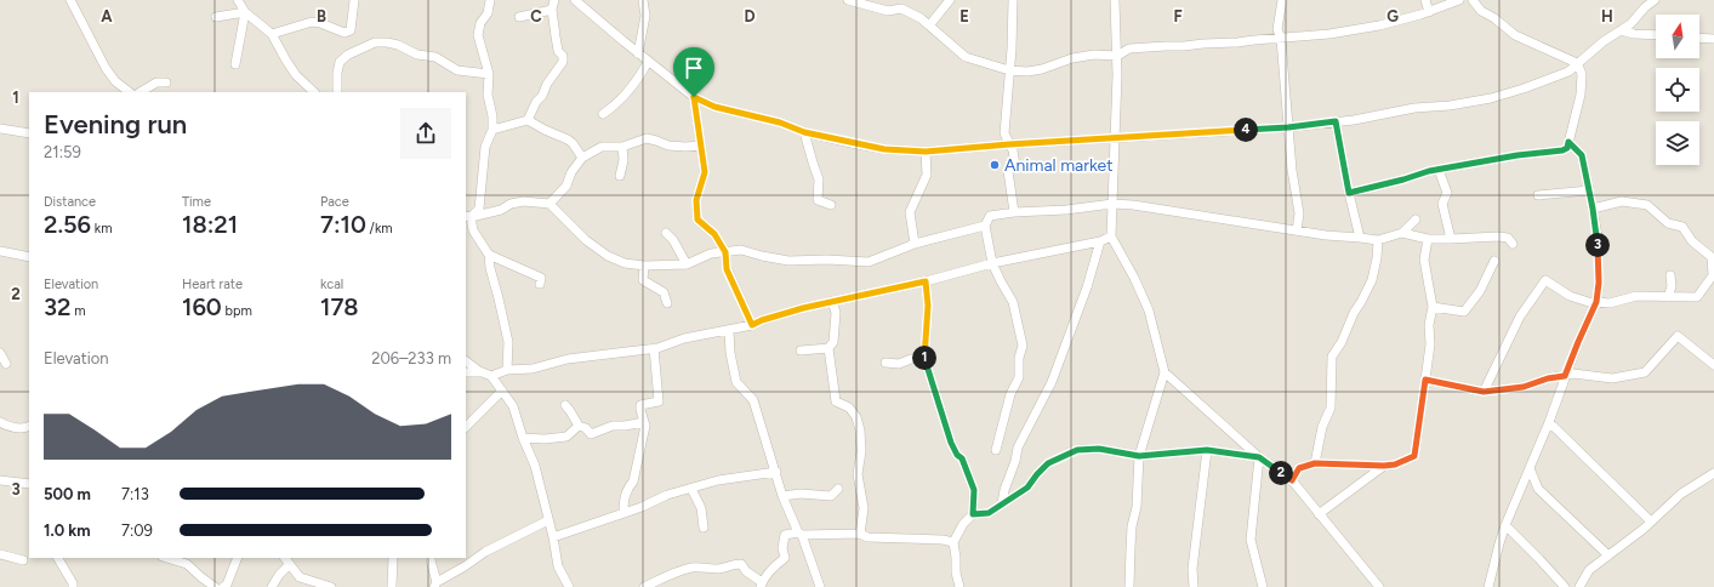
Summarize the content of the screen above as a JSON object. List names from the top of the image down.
{
  "places": ["Animal market"],
  "north": "top",
  "page": {
    "heading": ["Evening run", "21:59"],
    "pins": [
      "4",
      "3",
      "1",
      "2"
    ],
    "stats": [
      ["Distance", "2.56 km"],
      ["Time", "18:21"],
      ["Pace", "7:10 /km"],
      ["Elevation", "32 m"],
      ["Heart rate", "160 bpm"],
      ["kcal", "178"]
    ],
    "chart": ["Elevation", "206–233 m"],
    "list": [
      {
        "name": "500 m",
        "note": "7:13"
      },
      {
        "name": "1.0 km",
        "note": "7:09"
      }
    ]
  },
  "grid": {
    "columns": [
      "A",
      "B",
      "C",
      "D",
      "E",
      "F",
      "G",
      "H"
    ],
    "rows": ["1", "2", "3"]
  }
}
